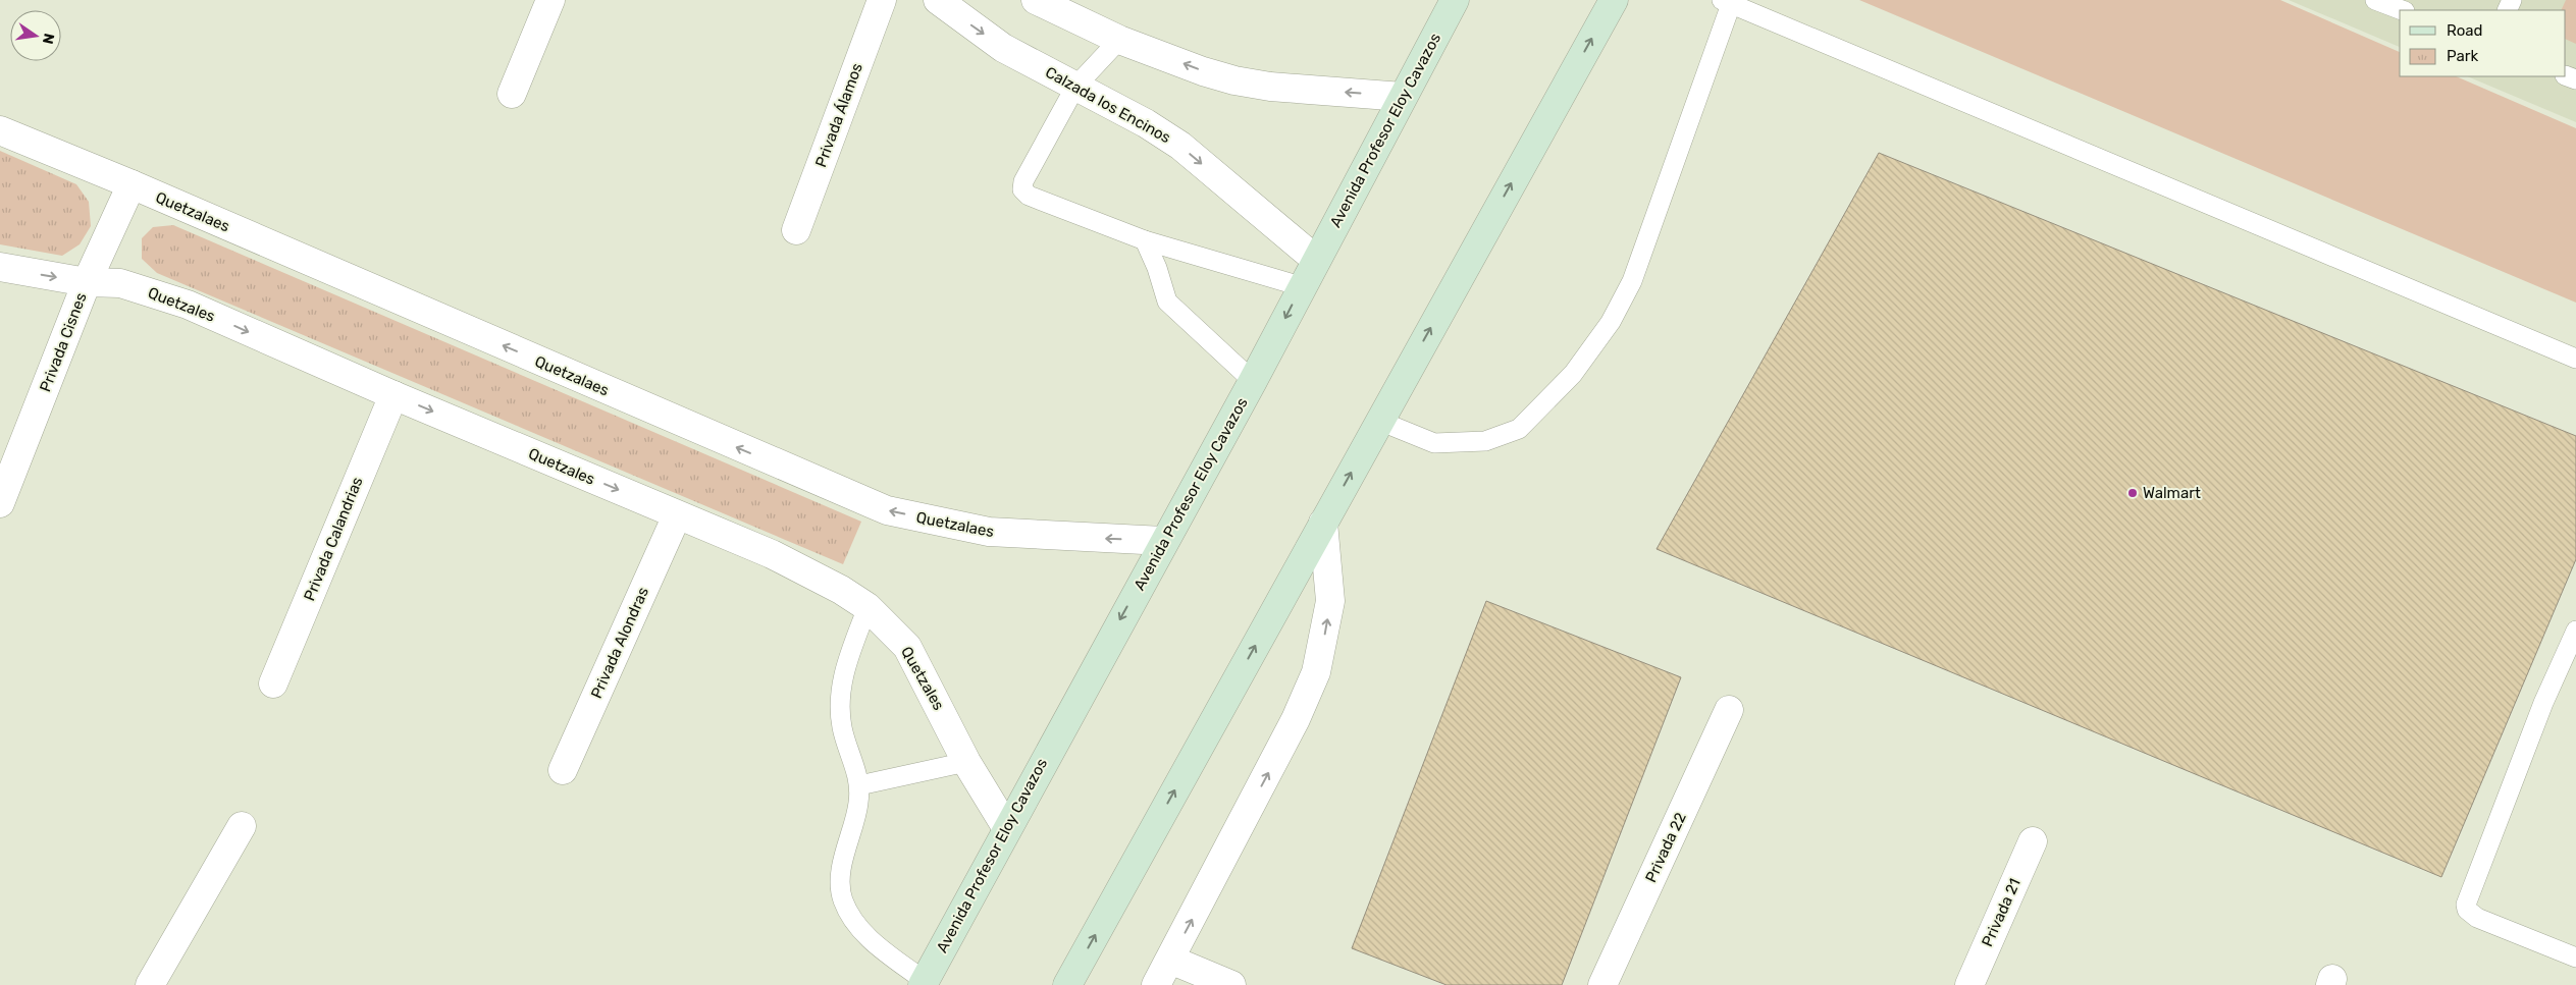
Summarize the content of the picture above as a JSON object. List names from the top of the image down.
{
  "streets": {
    "main road": ["Avenida Profesor Eloy Cavazos"],
    "street": [
      "Calzada los Encinos",
      "Privada Álamos",
      "Quetzalaes",
      "Quetzales",
      "Privada Cisnes",
      "Privada Calandrias",
      "Privada Alondras",
      "Privada 22",
      "Privada 21"
    ]
  },
  "crossings": [
    ["Calzada los Encinos", "Avenida Profesor Eloy Cavazos"],
    ["Avenida Profesor Eloy Cavazos", "Quetzalaes"],
    ["Avenida Profesor Eloy Cavazos", "Quetzales"],
    ["Quetzalaes", "Privada Cisnes"],
    ["Quetzales", "Privada Cisnes"],
    ["Quetzales", "Privada Calandrias"],
    ["Quetzales", "Privada Alondras"]
  ],
  "one_way": ["Quetzalaes", "Quetzales"],
  "places": ["Walmart"],
  "legend": ["Road", "Park"],
  "north": "right"
}
